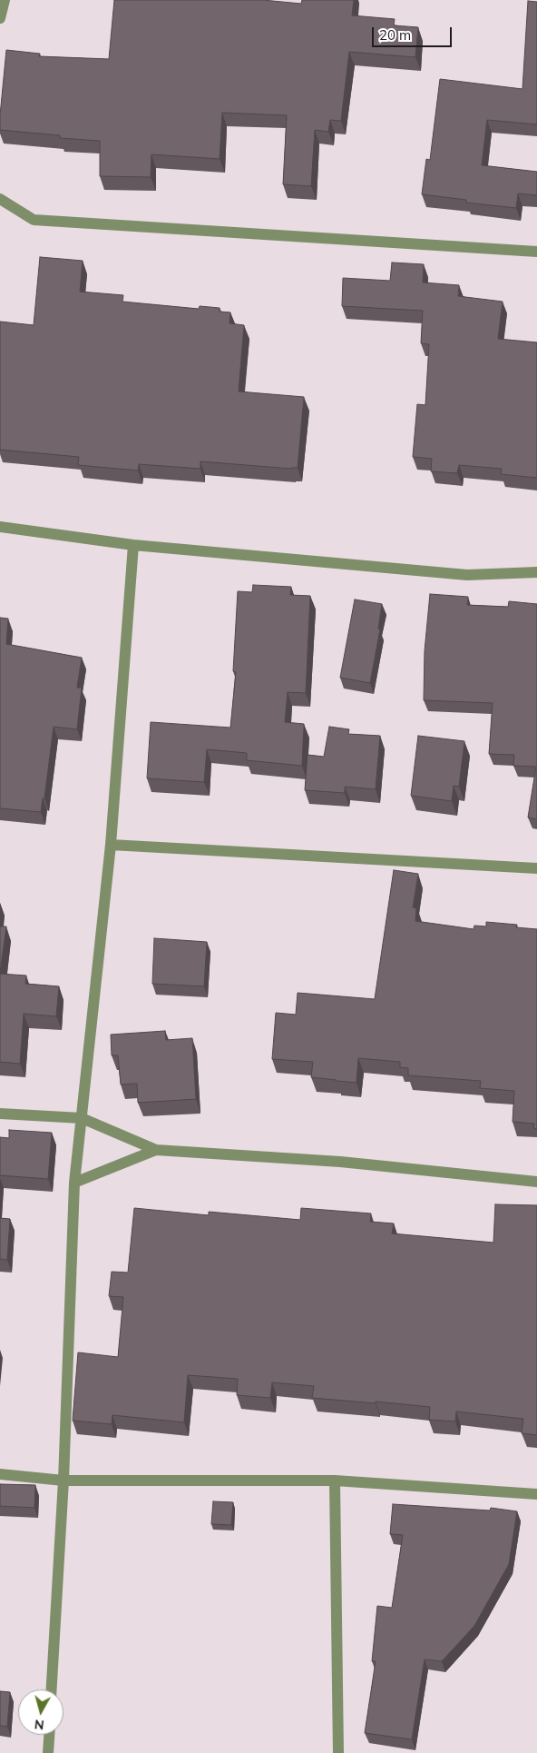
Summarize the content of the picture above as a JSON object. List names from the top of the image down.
{
  "scale_bar": "20 m",
  "north": "bottom"
}
